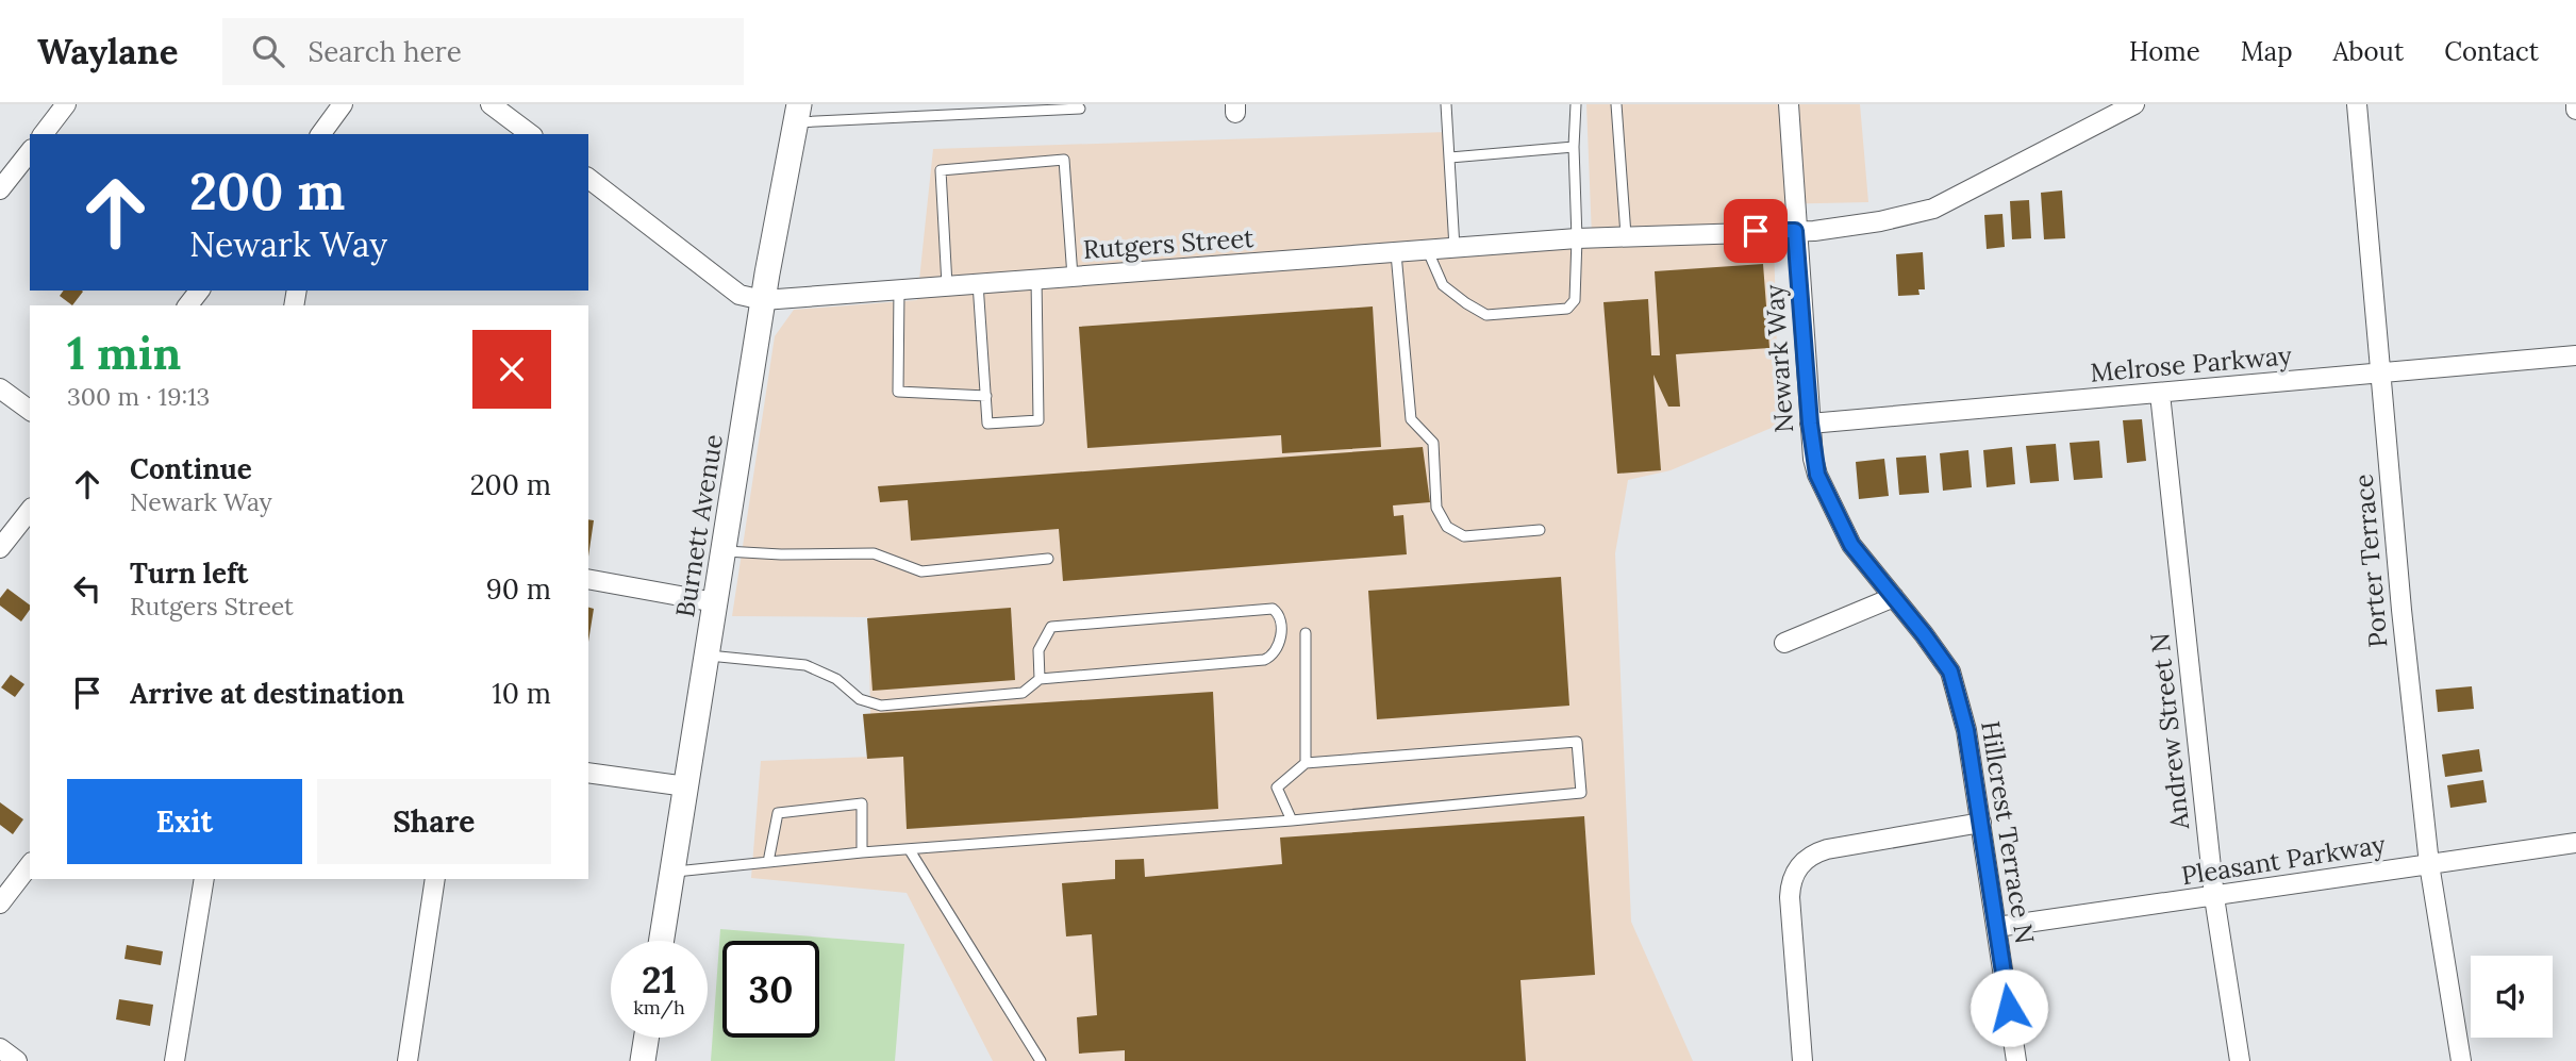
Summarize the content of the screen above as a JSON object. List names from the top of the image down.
{
  "streets": {
    "street": [
      "Rutgers Street",
      "Newark Way",
      "Melrose Parkway",
      "Burnett Avenue",
      "Porter Terrace",
      "Andrew Street N",
      "Hillcrest Terrace N",
      "Pleasant Parkway"
    ]
  },
  "crossings": [
    ["Rutgers Street", "Newark Way"],
    ["Rutgers Street", "Burnett Avenue"],
    ["Newark Way", "Melrose Parkway"],
    ["Newark Way", "Hillcrest Terrace N"],
    ["Melrose Parkway", "Porter Terrace"],
    ["Melrose Parkway", "Andrew Street N"],
    ["Porter Terrace", "Pleasant Parkway"],
    ["Andrew Street N", "Pleasant Parkway"],
    ["Hillcrest Terrace N", "Pleasant Parkway"]
  ],
  "page": {
    "header": "Waylane",
    "search": "Search here",
    "nav": [
      "Home",
      "Map",
      "About",
      "Contact"
    ],
    "turn": ["200 m", "Newark Way"],
    "heading": ["1 min", "300 m · 19:13"],
    "list": [
      {
        "name": "Continue",
        "note": "Newark Way",
        "value": "200 m"
      },
      {
        "name": "Turn left",
        "note": "Rutgers Street",
        "value": "90 m"
      },
      {
        "name": "Arrive at destination",
        "value": "10 m"
      }
    ],
    "buttons": ["Exit", "Share"],
    "speed": "21 km/h",
    "limit": "30"
  }
}
